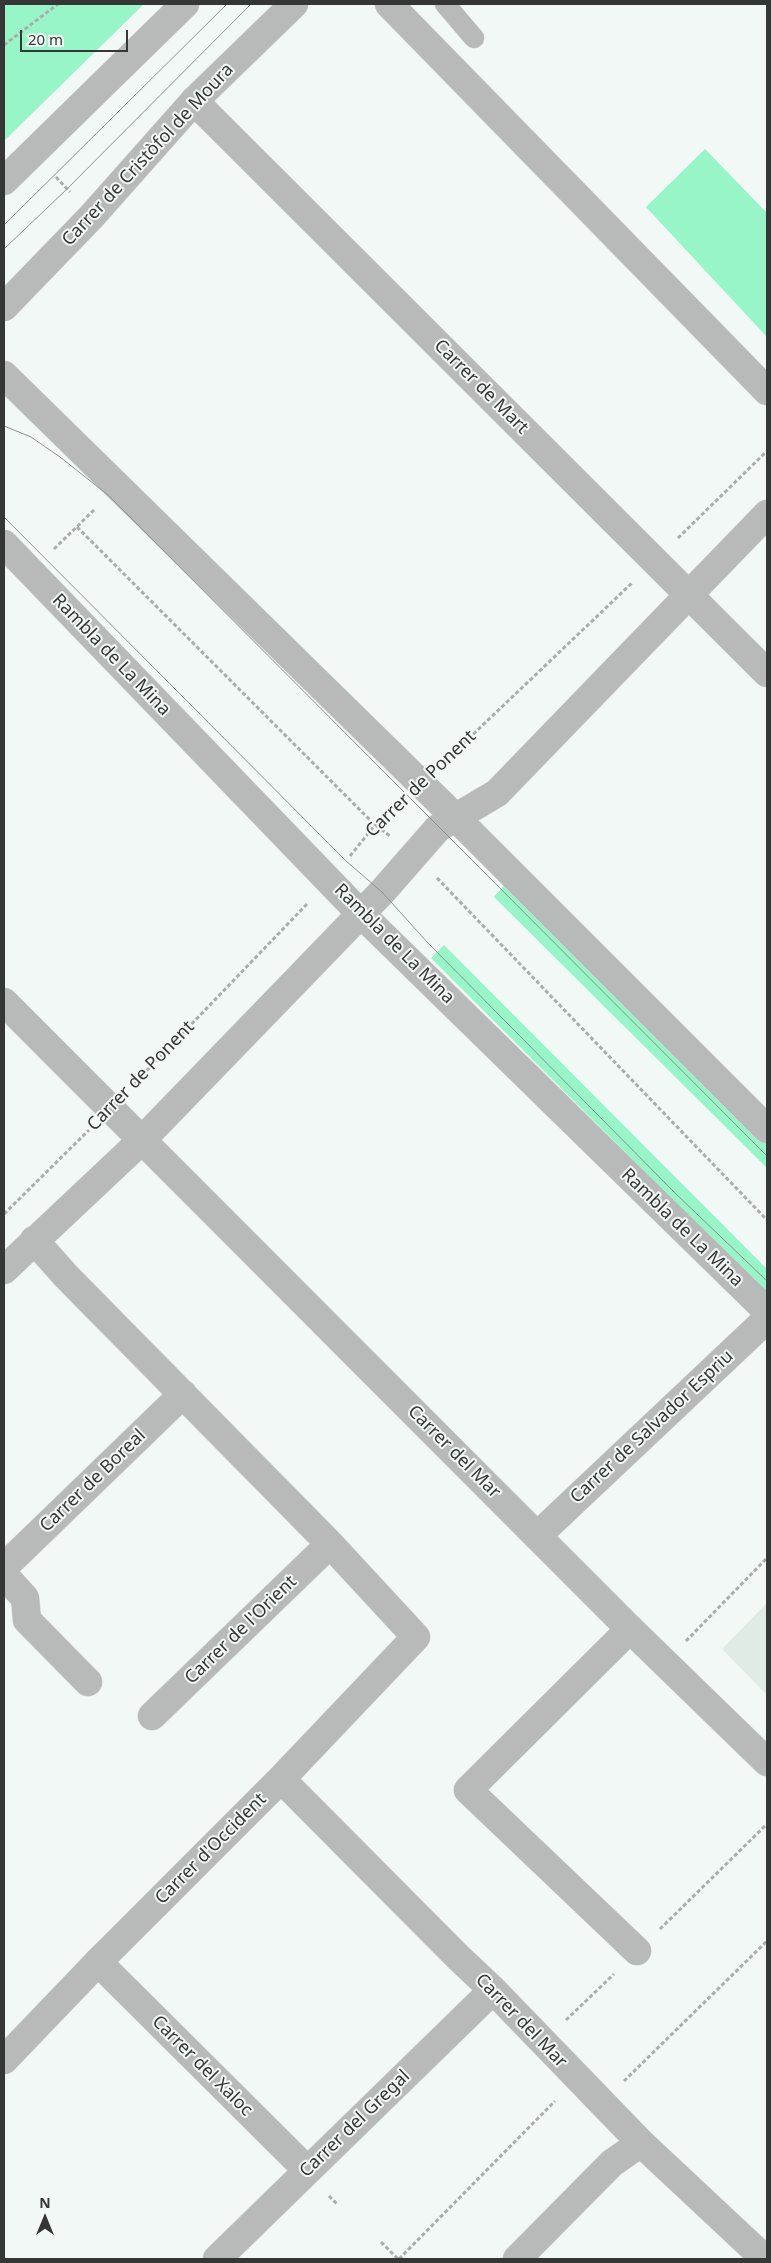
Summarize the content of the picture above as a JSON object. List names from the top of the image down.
{
  "streets": {
    "street": [
      "Carrer de Cristòfol de Moura",
      "Carrer de Mart",
      "Rambla de La Mina",
      "Carrer de Salvador Espriu",
      "Carrer del Mar",
      "Carrer de Boreal",
      "Carrer de l'Orient",
      "Carrer d'Occident",
      "Carrer del Xaloc",
      "Carrer del Gregal"
    ],
    "path": ["Carrer de Ponent"]
  },
  "crossings": [
    ["Carrer de Cristòfol de Moura", "Carrer de Mart"],
    ["Carrer de Mart", "Carrer de Ponent"],
    ["Rambla de La Mina", "Carrer de Ponent"],
    ["Carrer de Ponent", "Carrer del Mar"],
    ["Carrer de Salvador Espriu", "Carrer del Mar"],
    ["Carrer del Mar", "Carrer d'Occident"],
    ["Carrer del Mar", "Carrer del Gregal"],
    ["Carrer de l'Orient", "Carrer d'Occident"],
    ["Carrer d'Occident", "Carrer del Xaloc"],
    ["Carrer del Xaloc", "Carrer del Gregal"]
  ],
  "scale_bar": "20 m",
  "north": "top"
}
